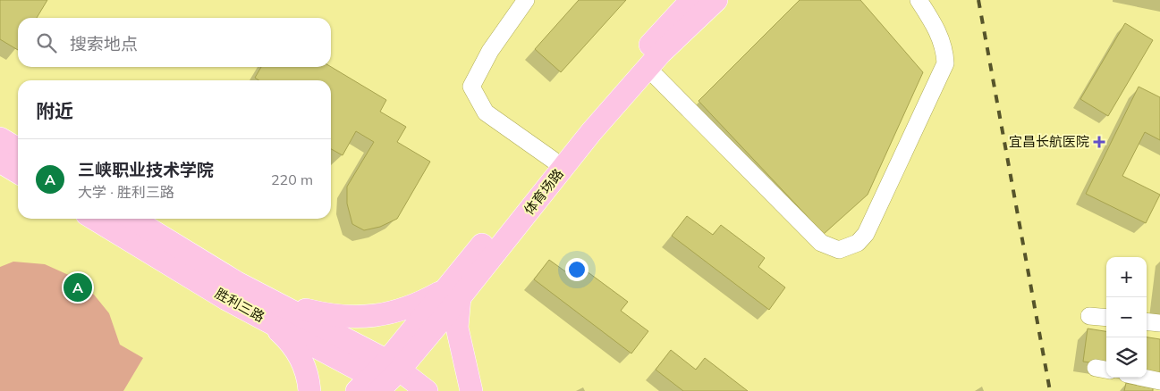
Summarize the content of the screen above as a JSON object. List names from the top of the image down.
{
  "streets": {
    "main road": ["体育场路", "胜利三路"]
  },
  "crossings": [
    ["体育场路", "胜利三路"]
  ],
  "places": {
    "health": ["宜昌长航医院"]
  },
  "page": {
    "search": "搜索地点",
    "heading": "附近",
    "list": [
      {
        "mark": "A",
        "name": "三峡职业技术学院",
        "note": "大学 · 胜利三路",
        "value": "220 m"
      }
    ],
    "map_buttons": ["+", "−"],
    "pins": "A"
  }
}
